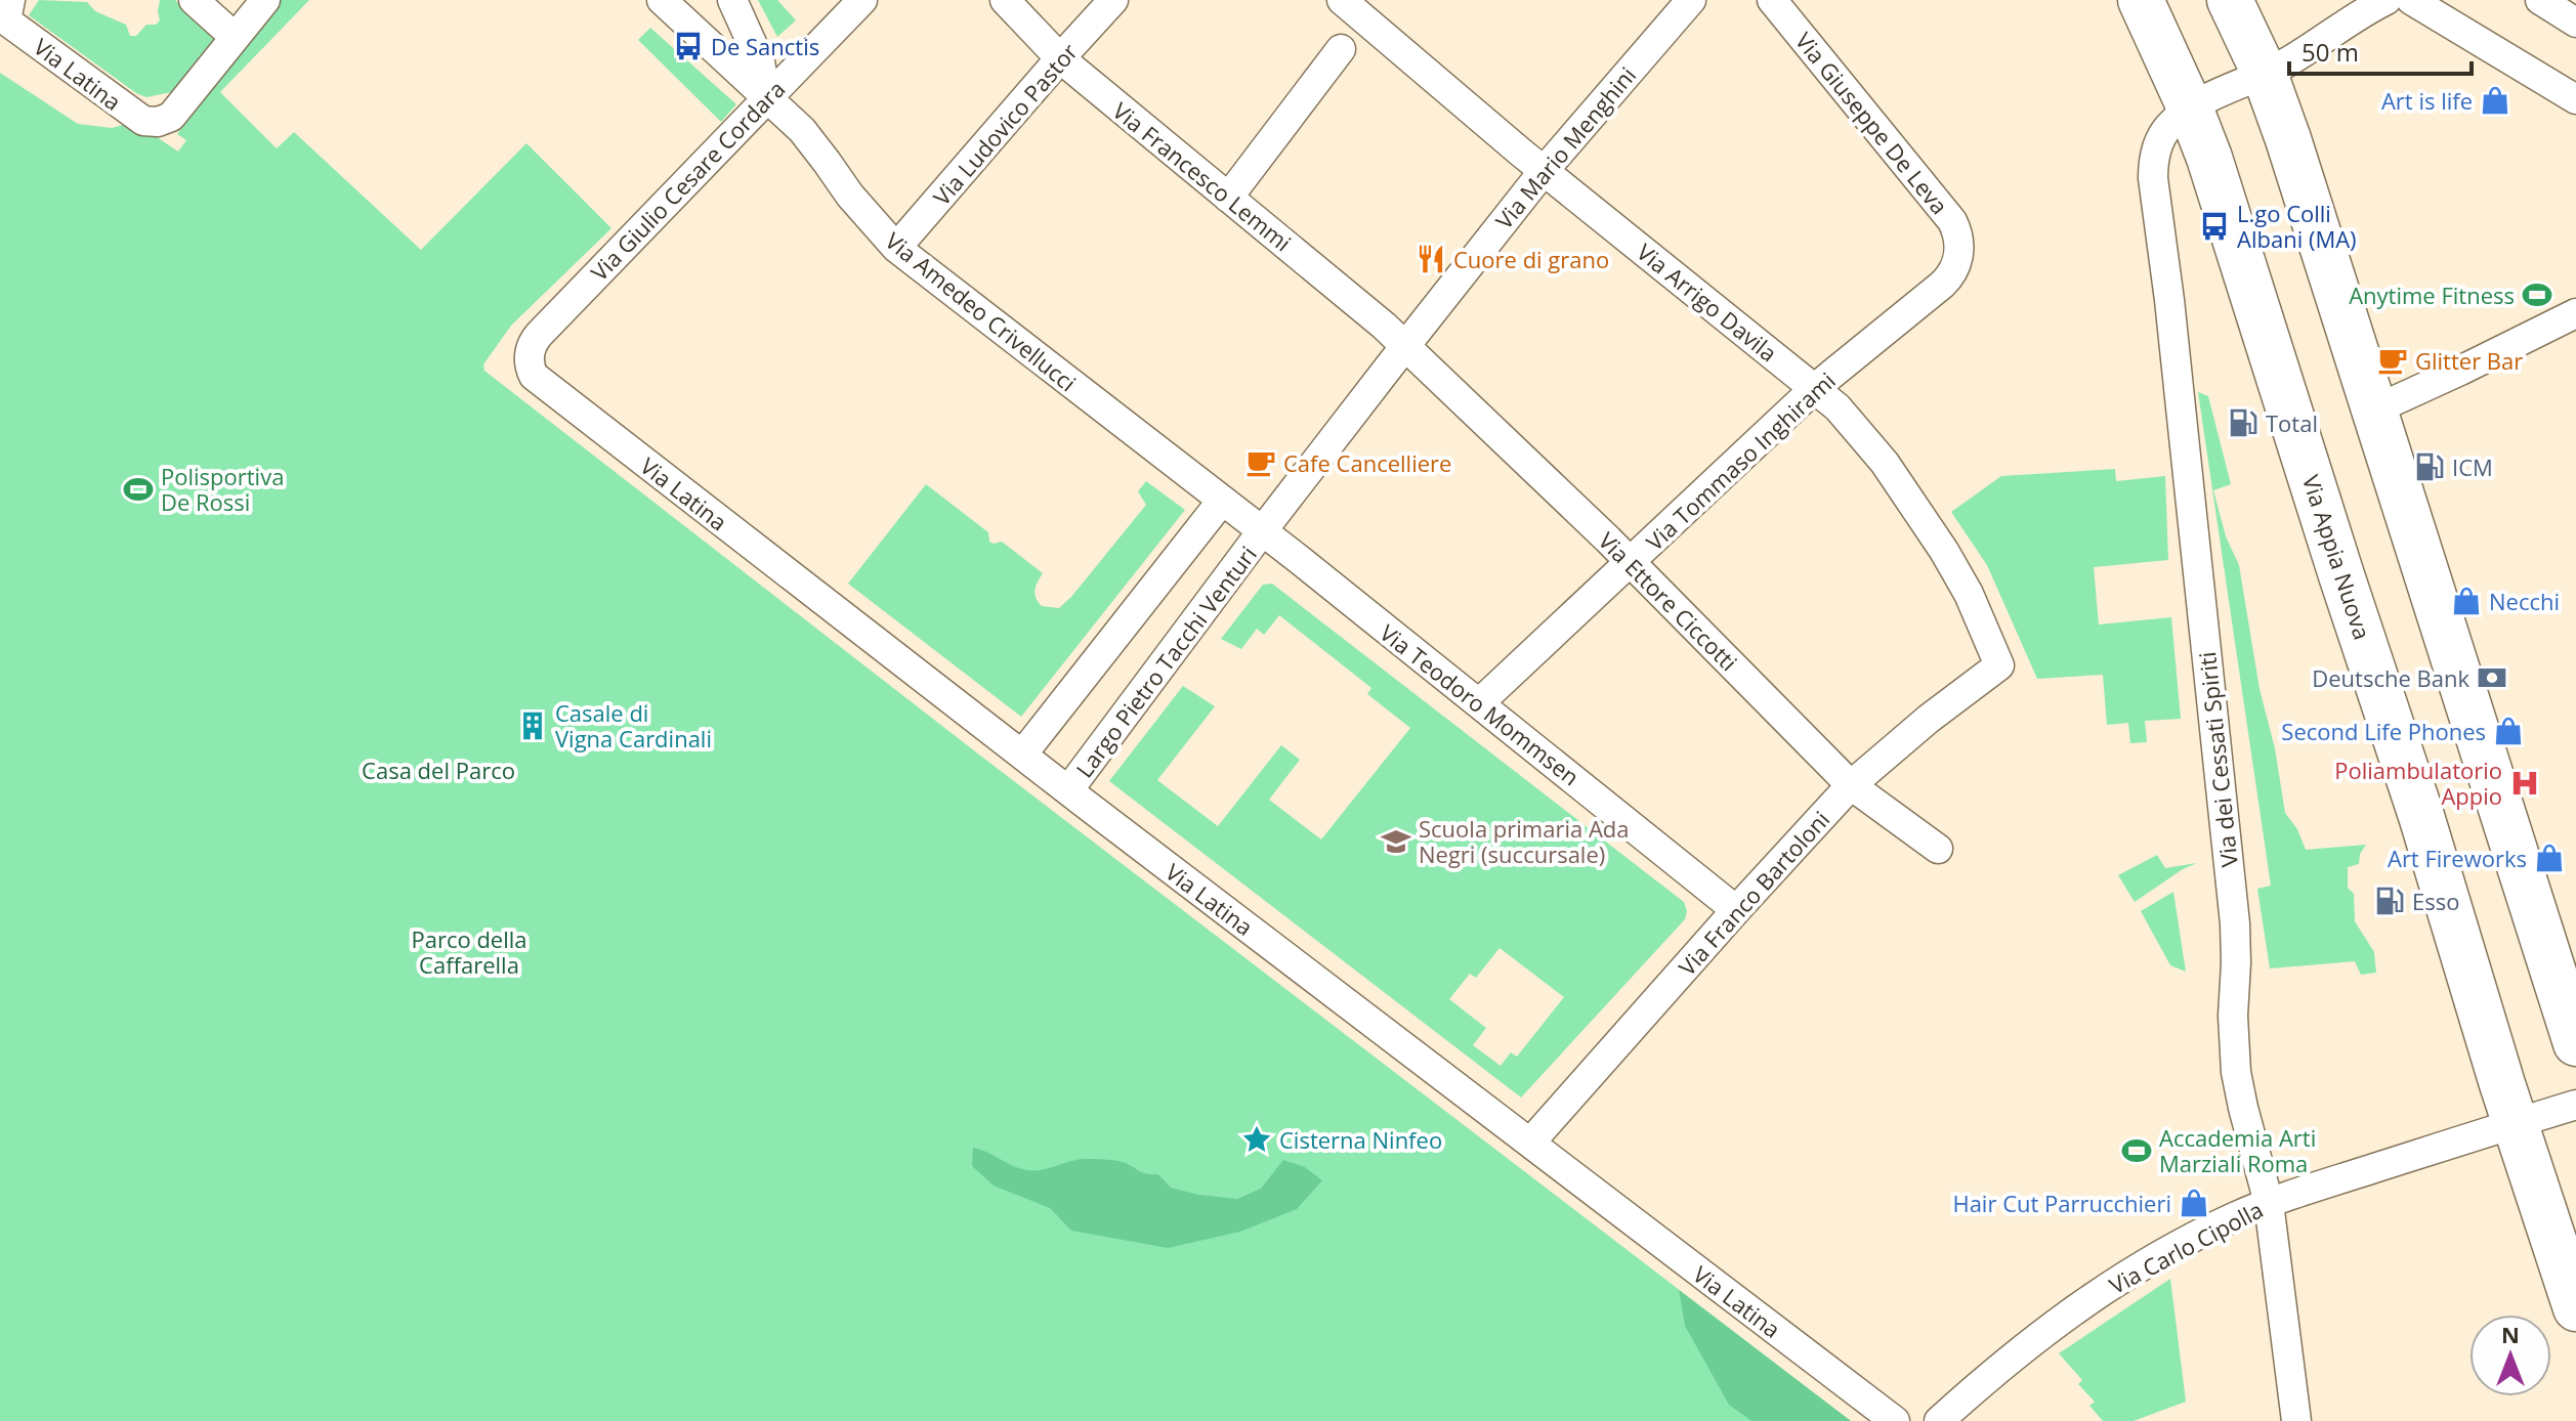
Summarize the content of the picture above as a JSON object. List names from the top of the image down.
{
  "streets": {
    "main road": ["Via Appia Nuova"],
    "street": [
      "Via Latina",
      "Via Giuseppe De Leva",
      "Via Ludovico Pastor",
      "Via Mario Menghini",
      "Via Francesco Lemmi",
      "Via Giulio Cesare Cordara",
      "Via Arrigo Davila",
      "Via Amedeo Crivellucci",
      "Via Tommaso Inghirami",
      "Via Ettore Ciccotti",
      "Largo Pietro Tacchi Venturi",
      "Via Teodoro Mommsen",
      "Via dei Cessati Spiriti",
      "Via Franco Bartoloni",
      "Via Carlo Cipolla"
    ]
  },
  "crossings": [
    ["Via Latina", "Via Giulio Cesare Cordara"],
    ["Via Latina", "Largo Pietro Tacchi Venturi"],
    ["Via Latina", "Via Franco Bartoloni"],
    ["Via Giuseppe De Leva", "Via Tommaso Inghirami"],
    ["Via Ludovico Pastor", "Via Francesco Lemmi"],
    ["Via Ludovico Pastor", "Via Amedeo Crivellucci"],
    ["Via Mario Menghini", "Via Francesco Lemmi"],
    ["Via Mario Menghini", "Via Arrigo Davila"],
    ["Via Mario Menghini", "Via Ettore Ciccotti"],
    ["Via Mario Menghini", "Largo Pietro Tacchi Venturi"],
    ["Via Mario Menghini", "Via Teodoro Mommsen"],
    ["Via Francesco Lemmi", "Via Ettore Ciccotti"],
    ["Via Giulio Cesare Cordara", "Via Amedeo Crivellucci"],
    ["Via Arrigo Davila", "Via Tommaso Inghirami"],
    ["Via Arrigo Davila", "Via Franco Bartoloni"],
    ["Via Amedeo Crivellucci", "Via Teodoro Mommsen"],
    ["Via Tommaso Inghirami", "Via Ettore Ciccotti"],
    ["Via Tommaso Inghirami", "Via Teodoro Mommsen"],
    ["Via Appia Nuova", "Via dei Cessati Spiriti"],
    ["Via Appia Nuova", "Via Carlo Cipolla"],
    ["Via Ettore Ciccotti", "Via Franco Bartoloni"],
    ["Largo Pietro Tacchi Venturi", "Via Teodoro Mommsen"],
    ["Via Teodoro Mommsen", "Via Franco Bartoloni"],
    ["Via dei Cessati Spiriti", "Via Carlo Cipolla"]
  ],
  "parks": ["Casa del Parco", "Parco della Caffarella"],
  "places": {
    "bus stop": ["De Sanctis", "L.go Colli Albani (MA)"],
    "shop": [
      "Art is life",
      "Necchi",
      "Second Life Phones",
      "Art Fireworks",
      "Hair Cut Parrucchieri"
    ],
    "restaurant": ["Cuore di grano"],
    "sports": ["Anytime Fitness", "Polisportiva De Rossi", "Accademia Arti Marziali Roma"],
    "cafe": ["Glitter Bar", "Cafe Cancelliere"],
    "fuel station": ["Total", "ICM", "Esso"],
    "bank": ["Deutsche Bank"],
    "building": ["Casale di Vigna Cardinali"],
    "hospital": ["Poliambulatorio Appio"],
    "school or university": ["Scuola primaria Ada Negri (succursale)"],
    "place": ["Cisterna Ninfeo"]
  },
  "scale_bar": "50 m",
  "north": "top"
}
